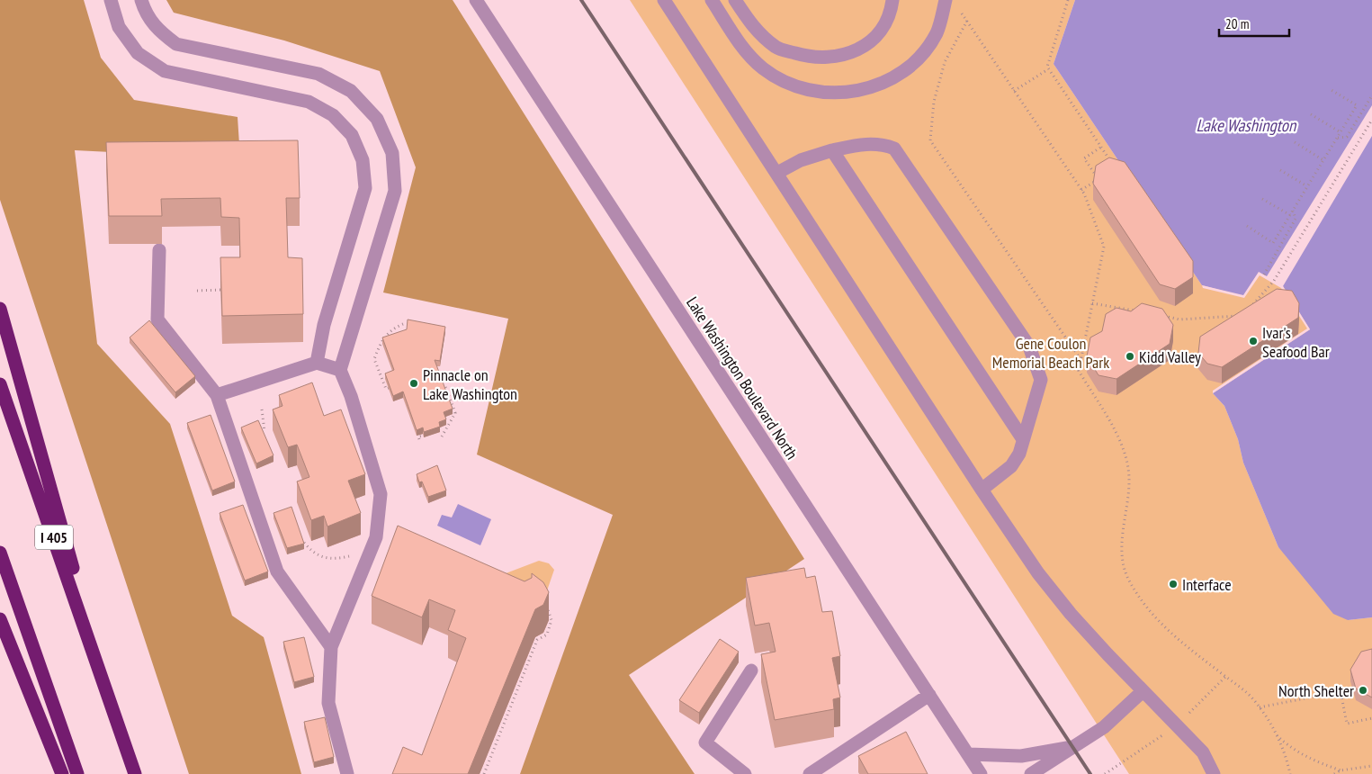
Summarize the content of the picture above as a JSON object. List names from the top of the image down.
{
  "streets": {
    "highway": ["I 405"],
    "street": ["Lake Washington Boulevard North"]
  },
  "water": ["Lake Washington"],
  "parks": ["Gene Coulon Memorial Beach Park"],
  "places": [
    "Ivar's Seafood Bar",
    "Kidd Valley",
    "Pinnacle on Lake Washington",
    "Interface",
    "North Shelter"
  ],
  "scale_bar": "20 m"
}
